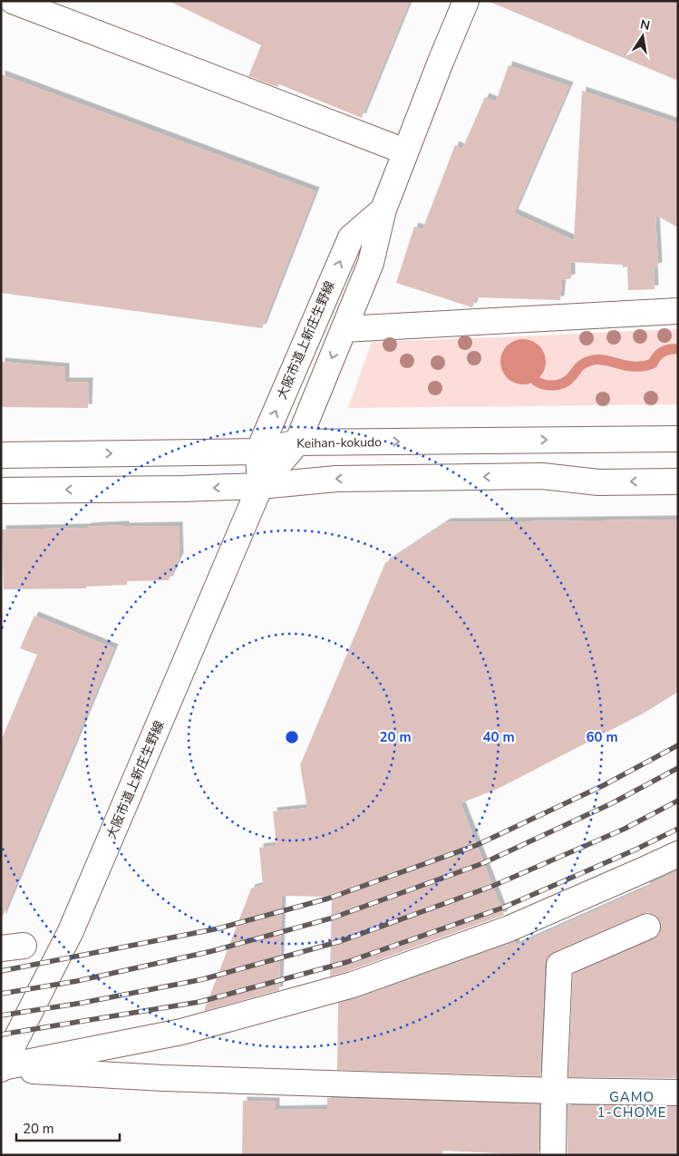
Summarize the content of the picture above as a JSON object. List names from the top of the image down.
{
  "streets": {
    "main road": ["大阪市道上新庄生野線", "Keihan-kokudo"]
  },
  "crossings": [
    ["大阪市道上新庄生野線", "Keihan-kokudo"]
  ],
  "districts": ["GAMO 1-CHOME"],
  "scale_bar": "20 m",
  "north": "top",
  "rings": ["20 m", "40 m", "60 m"]
}
